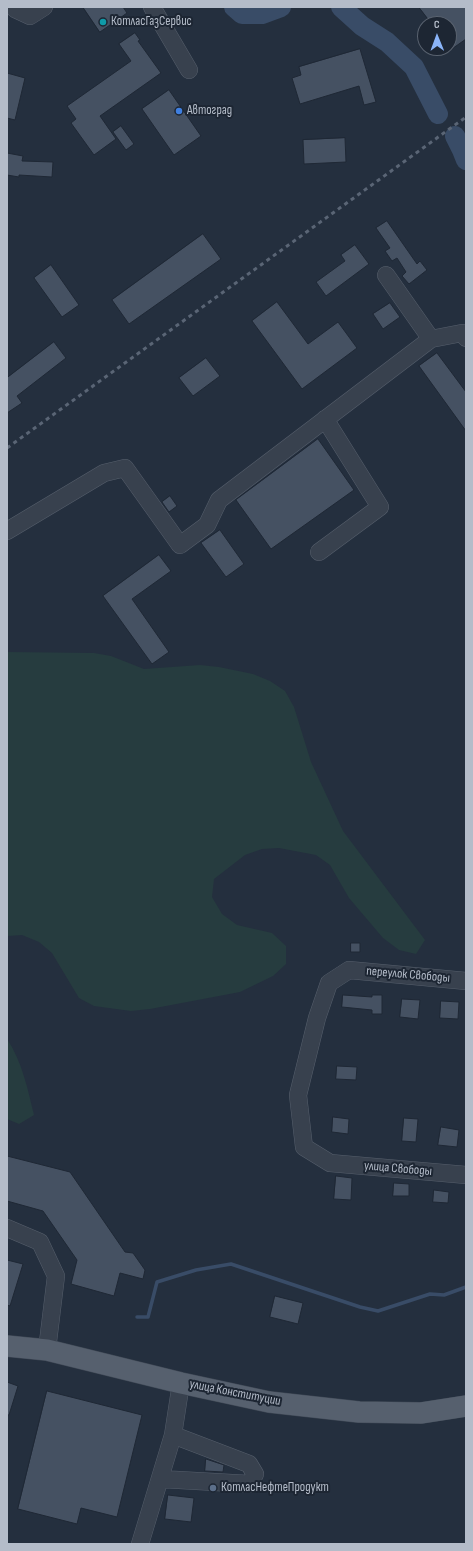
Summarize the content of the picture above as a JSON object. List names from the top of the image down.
{
  "streets": {
    "main road": ["улица Конституции"],
    "street": ["переулок Свободы", "улица Свободы"]
  },
  "crossings": [
    ["переулок Свободы", "улица Свободы"]
  ],
  "places": ["КотласГазСервис", "Автоград", "КотласНефтеПродукт"],
  "north": "top"
}
